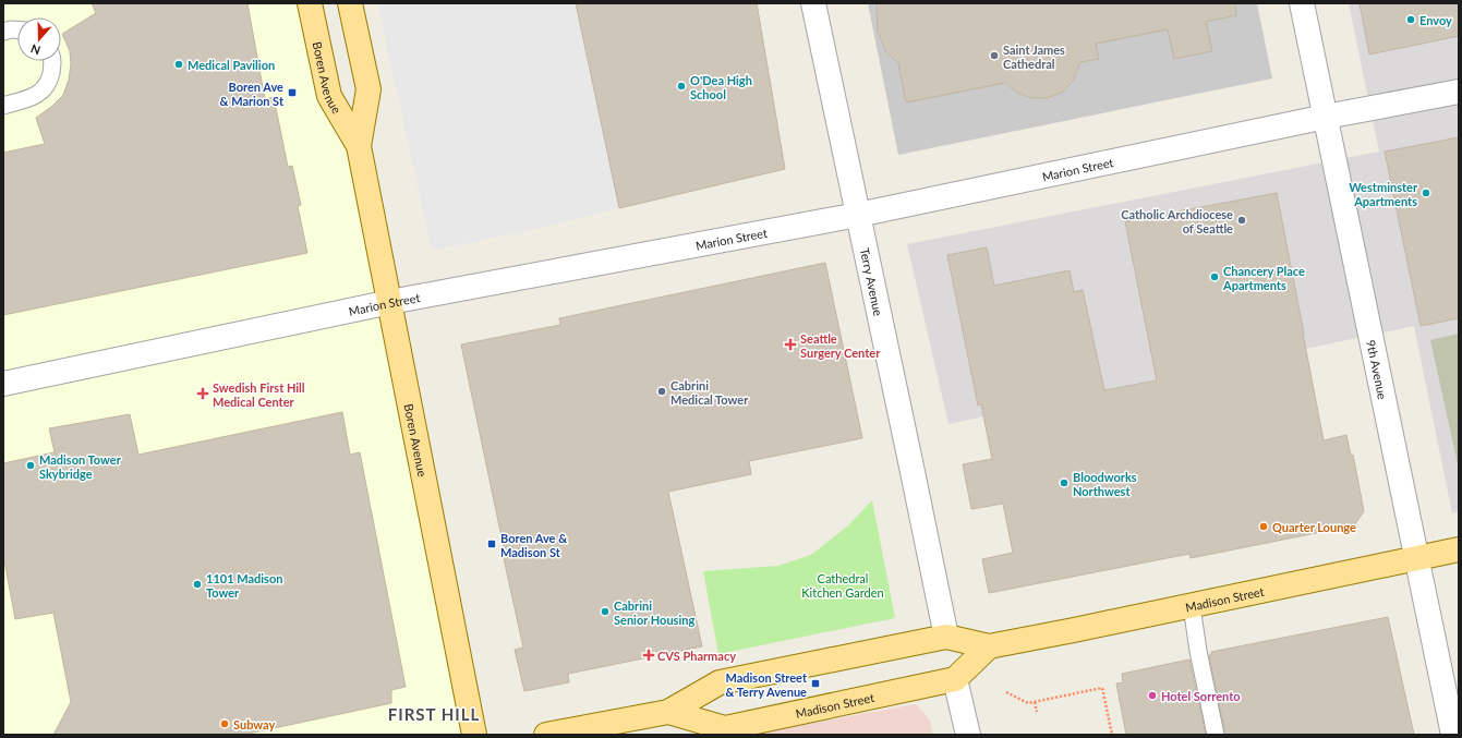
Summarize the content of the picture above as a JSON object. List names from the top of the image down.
{
  "streets": {
    "main road": ["Boren Avenue", "Madison Street"],
    "street": ["Marion Street", "Terry Avenue", "9th Avenue"]
  },
  "crossings": [
    ["Boren Avenue", "Marion Street"],
    ["Marion Street", "Terry Avenue"],
    ["Marion Street", "9th Avenue"],
    ["Terry Avenue", "Madison Street"],
    ["9th Avenue", "Madison Street"]
  ],
  "districts": ["FIRST HILL"],
  "parks": ["Cathedral Kitchen Garden"],
  "places": {
    "other": [
      "Envoy",
      "Saint James Cathedral",
      "Medical Pavilion",
      "O'Dea High School",
      "Westminster Apartments",
      "Catholic Archdiocese of Seattle",
      "Chancery Place Apartments",
      "Cabrini Medical Tower",
      "Madison Tower Skybridge",
      "Bloodworks Northwest",
      "Quarter Lounge",
      "1101 Madison Tower",
      "Cabrini Senior Housing",
      "Hotel Sorrento",
      "Subway"
    ],
    "transit": ["Boren Ave & Marion St", "Boren Ave & Madison St", "Madison Street & Terry Avenue"],
    "health": ["Seattle Surgery Center", "Swedish First Hill Medical Center", "CVS Pharmacy"]
  },
  "north": "bottom"
}
